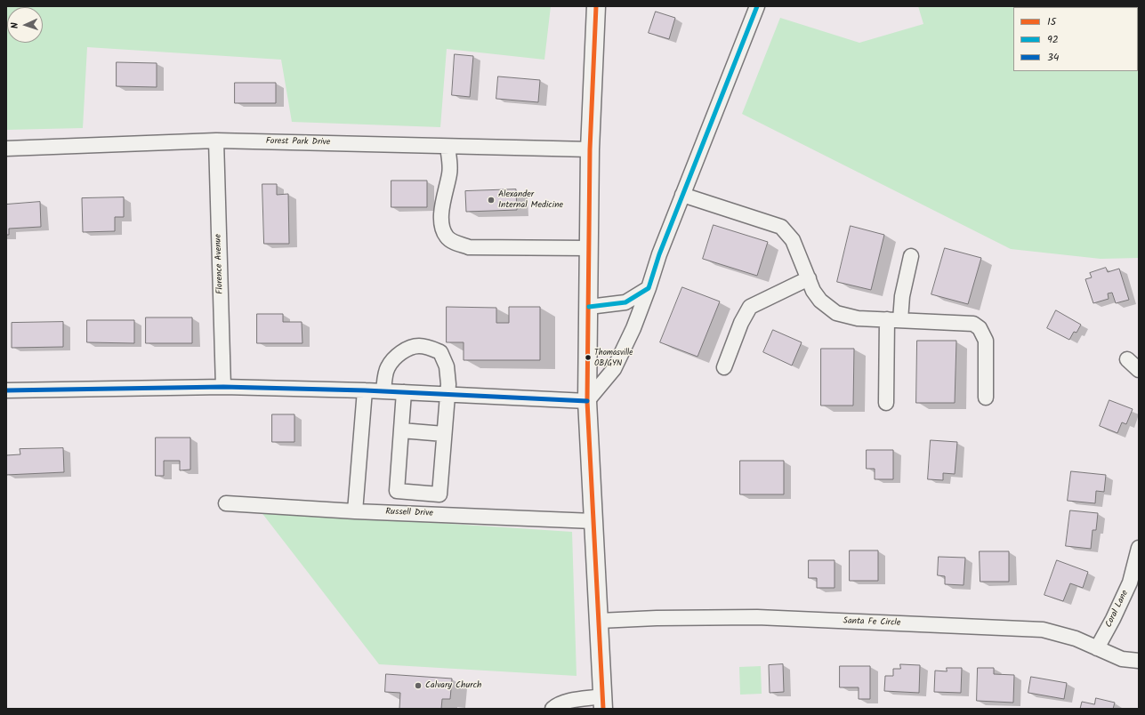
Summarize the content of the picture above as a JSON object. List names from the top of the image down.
{
  "streets": {
    "street": [
      "Forest Park Drive",
      "Florence Avenue",
      "Russell Drive",
      "Coral Lane",
      "Santa Fe Circle"
    ]
  },
  "crossings": [
    ["Forest Park Drive", "Florence Avenue"],
    ["Coral Lane", "Santa Fe Circle"]
  ],
  "places": ["Alexander Internal Medicine", "Thomasville OB/GYN", "Calvary Church"],
  "lines": ["transit line 15", "transit line 92", "transit line 34"],
  "legend": ["15", "92", "34"],
  "north": "left"
}
